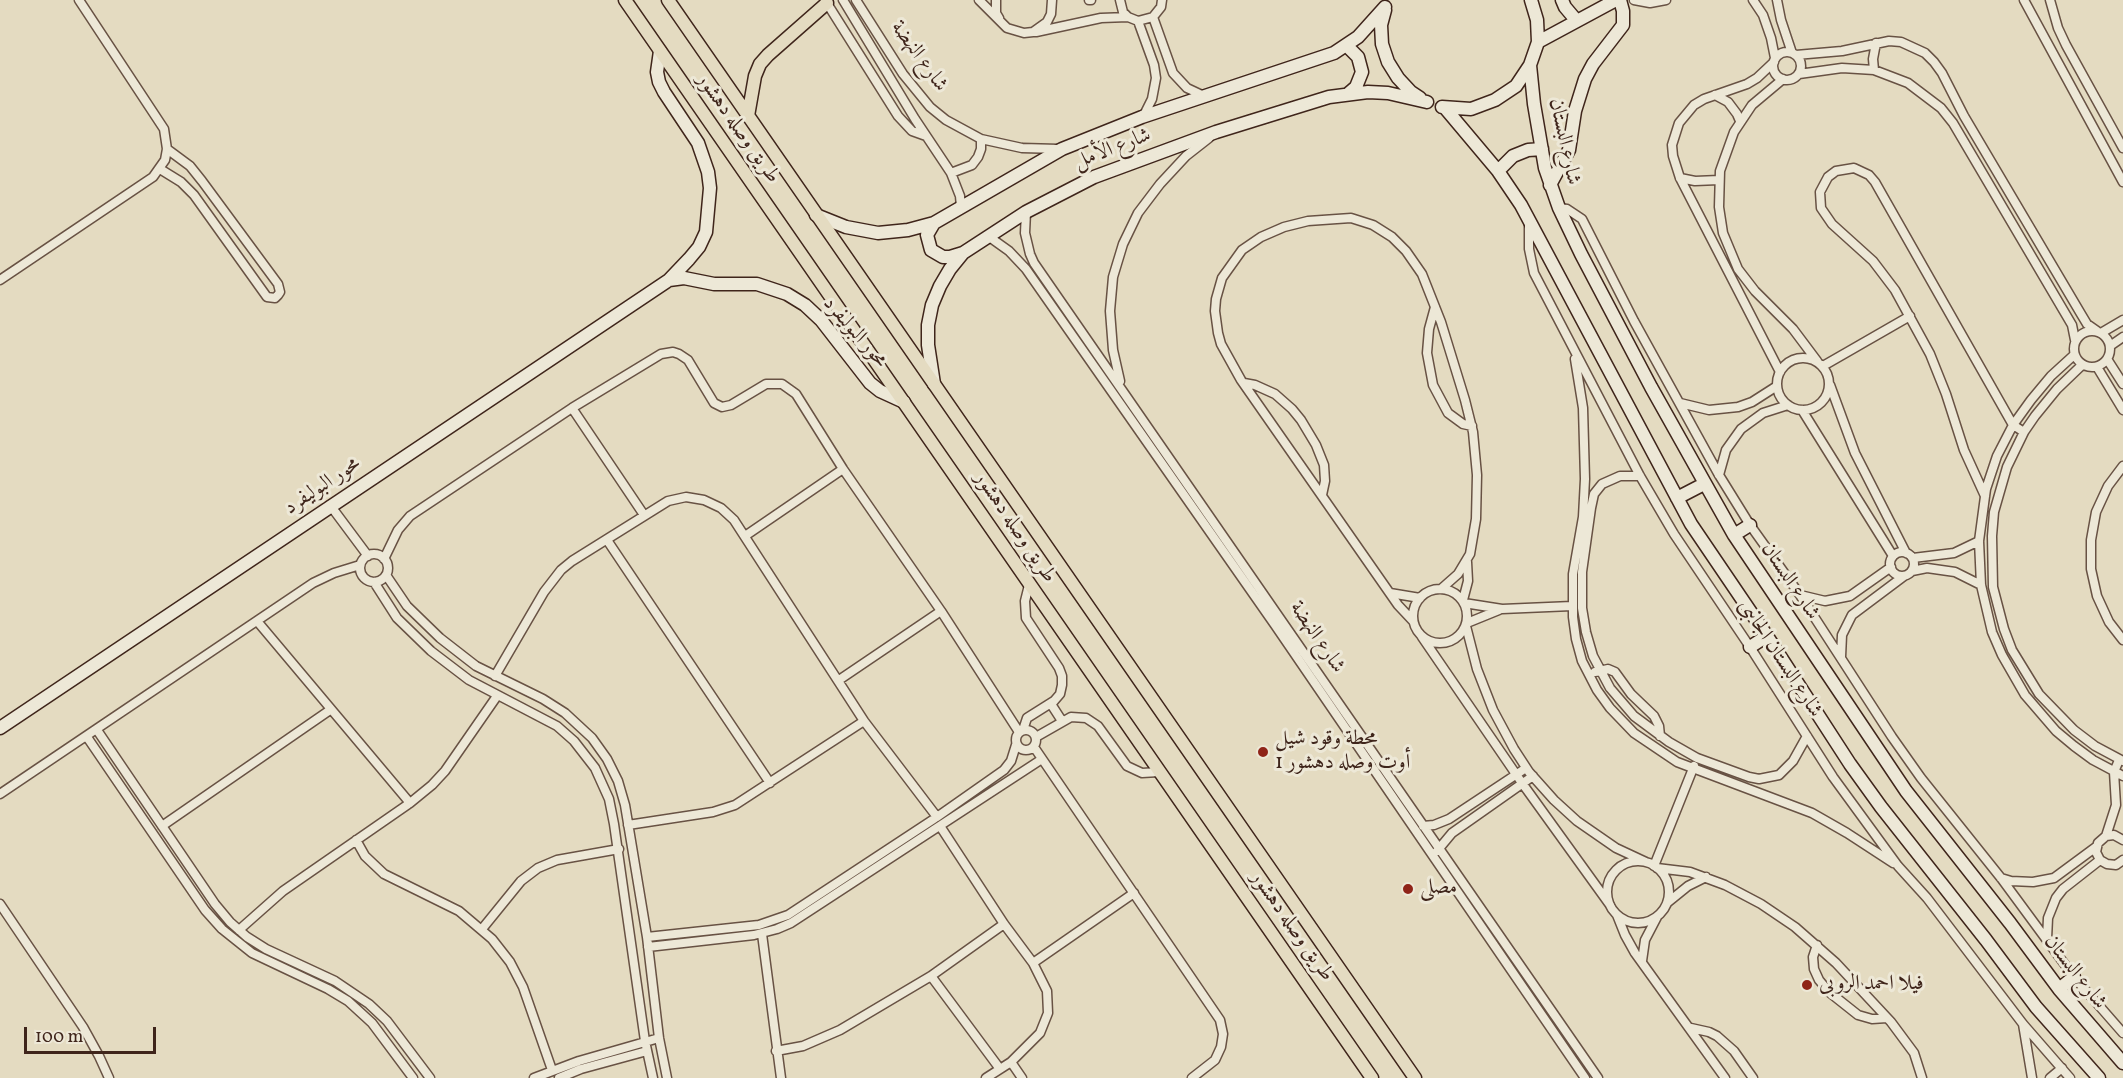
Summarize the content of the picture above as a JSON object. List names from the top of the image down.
{
  "streets": {
    "main road": ["طريق وصله دهشور"],
    "street": [
      "شارع النهضة",
      "شارع البستان",
      "شارع الأمل",
      "محور البوليفرد",
      "شارع البستان الجانبى"
    ]
  },
  "crossings": [
    ["شارع النهضة", "شارع الأمل"],
    ["طريق وصله دهشور", "شارع الأمل"],
    ["طريق وصله دهشور", "محور البوليفرد"]
  ],
  "places": ["محطة وقود شيل أوت وصله دهشور 1", "مصلى", "فيلا احمد الروبى"],
  "scale_bar": "100 m"
}
